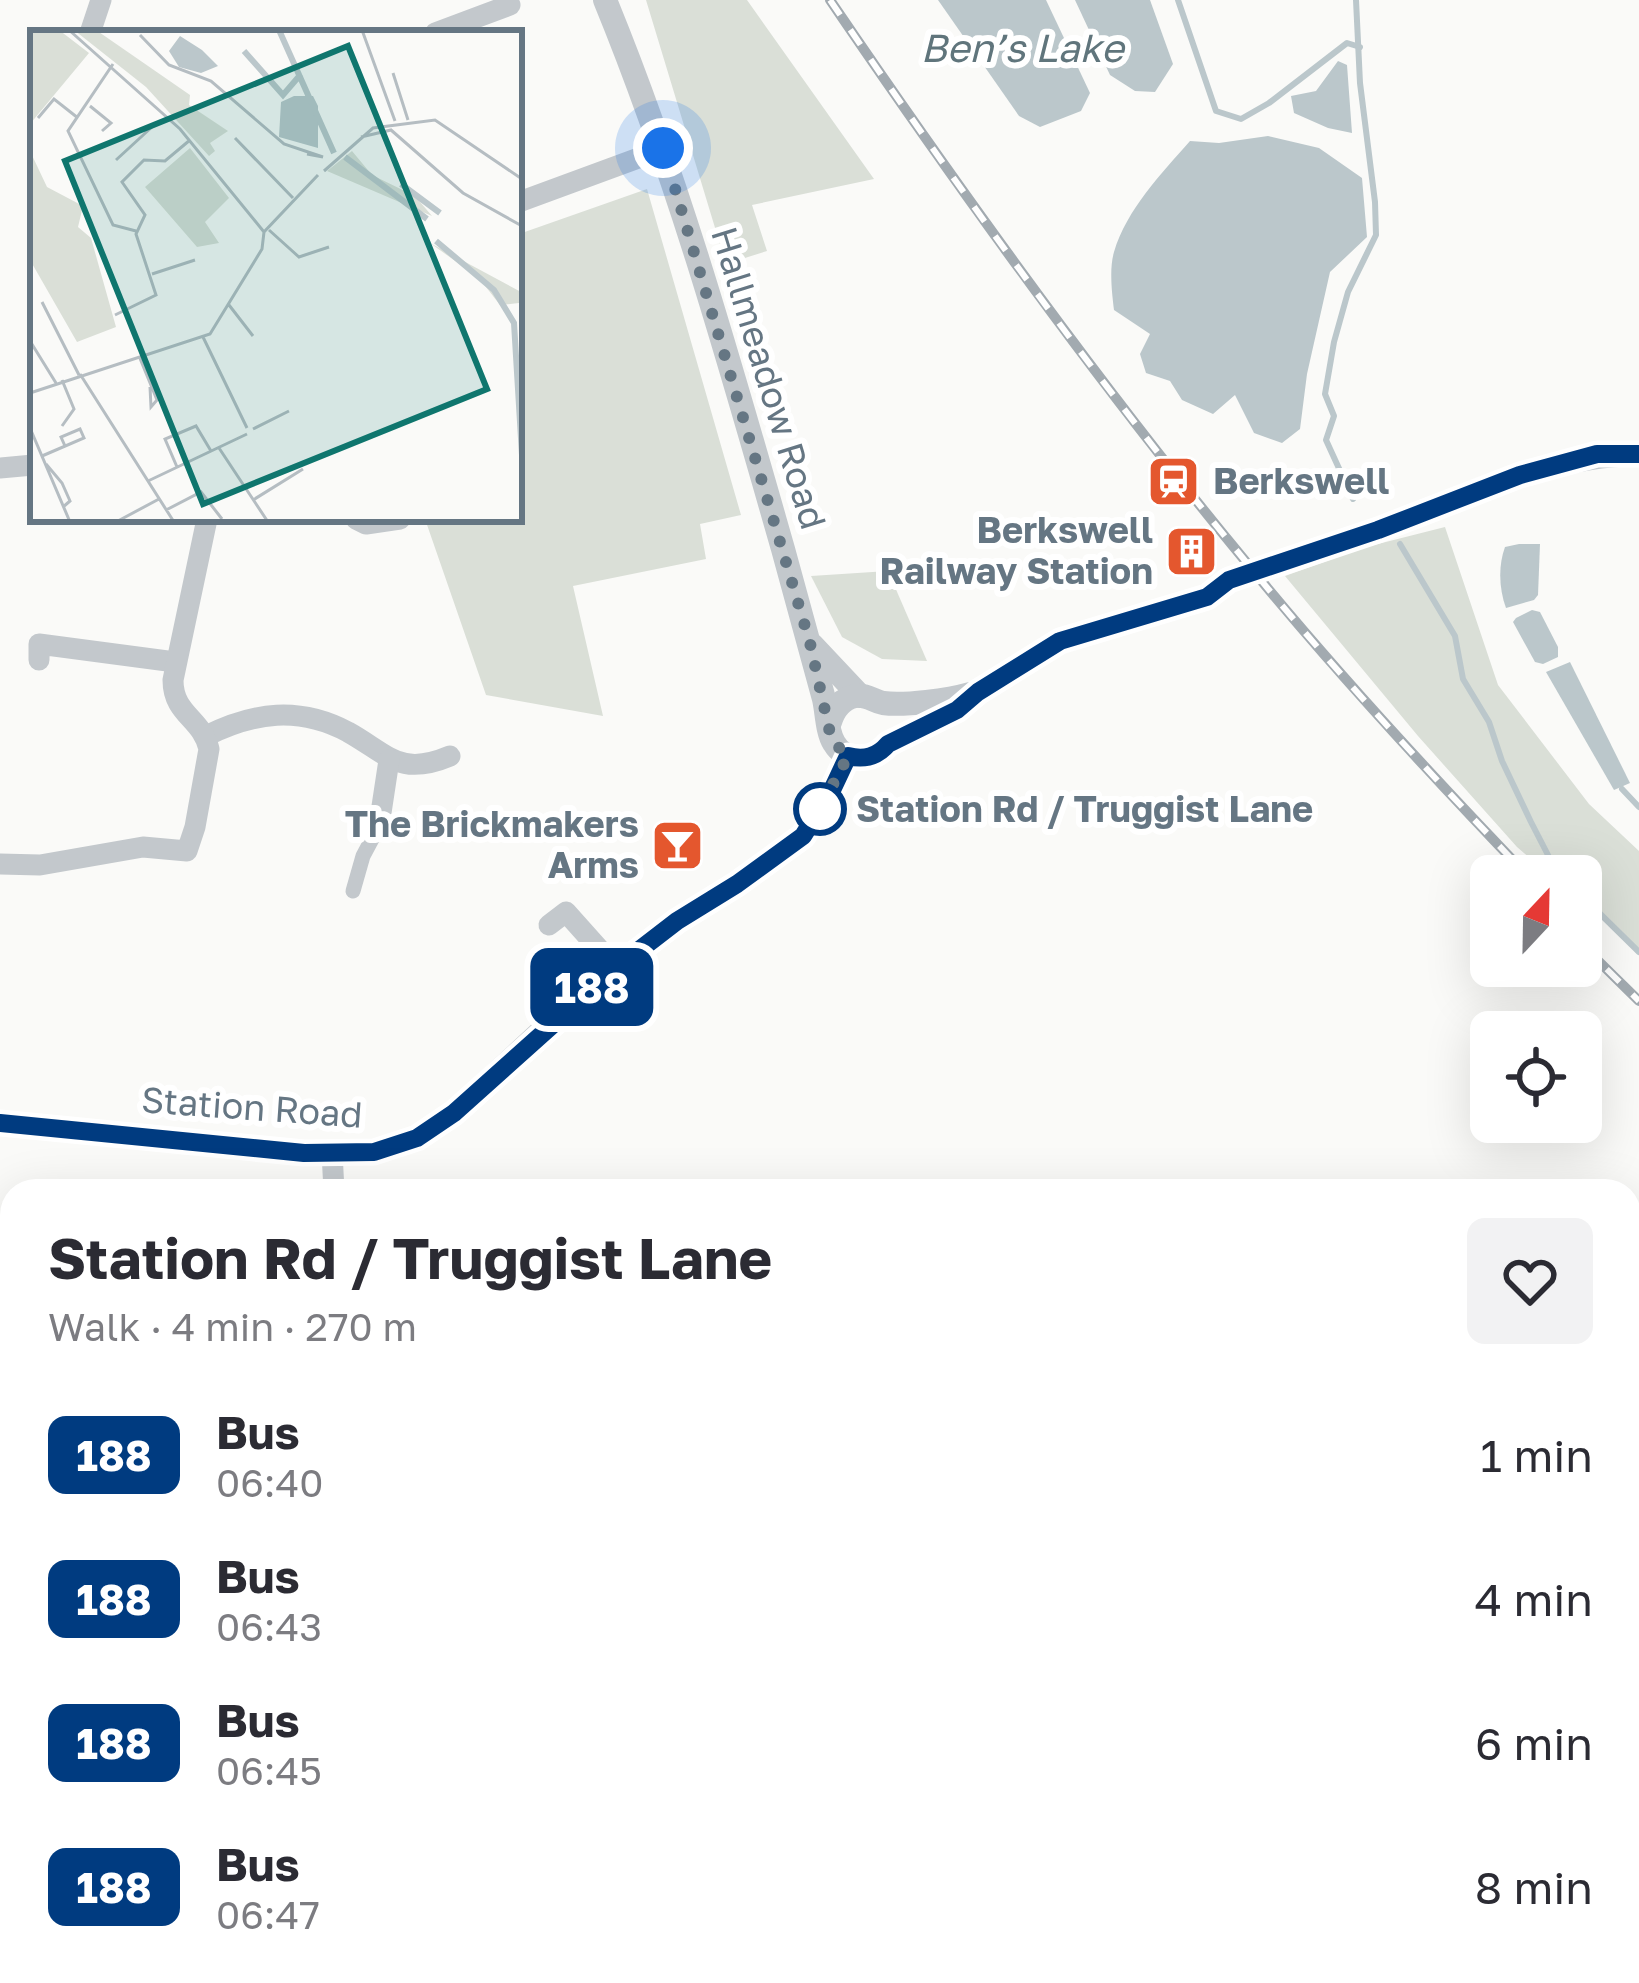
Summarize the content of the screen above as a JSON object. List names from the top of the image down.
{
  "streets": {
    "street": ["Hallmeadow Road", "Station Road"]
  },
  "crossings": [
    ["Hallmeadow Road", "Station Road"]
  ],
  "water": ["Ben’s Lake"],
  "places": {
    "station": ["Berkswell"],
    "building": ["Berkswell Railway Station"],
    "other": ["Station Rd / Truggist Lane"],
    "bar": ["The Brickmakers Arms"]
  },
  "lines": ["bus line 188"],
  "north": "top",
  "page": {
    "on_map": "188",
    "heading": ["Station Rd / Truggist Lane", "Walk · 4 min · 270 m"],
    "list": [
      {
        "mark": "188",
        "name": "Bus",
        "note": "06:40",
        "value": "1 min"
      },
      {
        "mark": "188",
        "name": "Bus",
        "note": "06:43",
        "value": "4 min"
      },
      {
        "mark": "188",
        "name": "Bus",
        "note": "06:45",
        "value": "6 min"
      },
      {
        "mark": "188",
        "name": "Bus",
        "note": "06:47",
        "value": "8 min"
      }
    ]
  }
}
